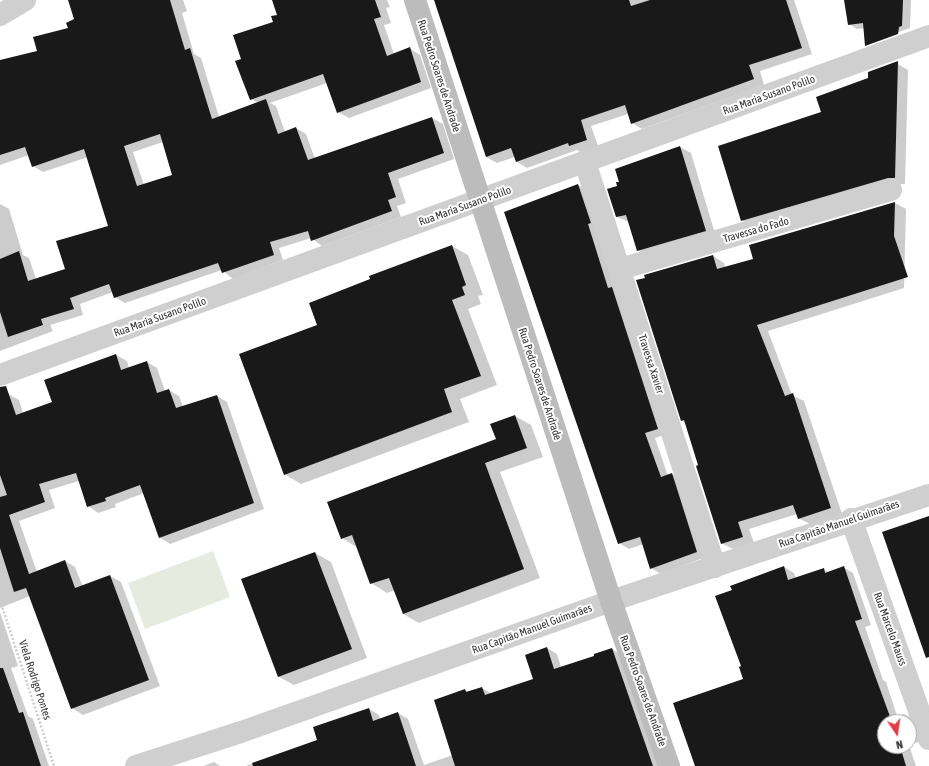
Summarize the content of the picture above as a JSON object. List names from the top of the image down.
{
  "streets": {
    "street": [
      "Rua Pedro Soares de Andrade",
      "Rua Maria Susano Polilo",
      "Travessa do Fado",
      "Travessa Xavier",
      "Rua Capitão Manuel Guimarães",
      "Rua Marcelo Mauss"
    ],
    "path": ["Viela Rodrigo Pontes"]
  },
  "crossings": [
    ["Rua Pedro Soares de Andrade", "Rua Maria Susano Polilo"],
    ["Rua Pedro Soares de Andrade", "Rua Capitão Manuel Guimarães"],
    ["Rua Maria Susano Polilo", "Travessa Xavier"],
    ["Travessa do Fado", "Travessa Xavier"],
    ["Travessa Xavier", "Rua Capitão Manuel Guimarães"],
    ["Rua Capitão Manuel Guimarães", "Rua Marcelo Mauss"]
  ],
  "north": "bottom"
}
